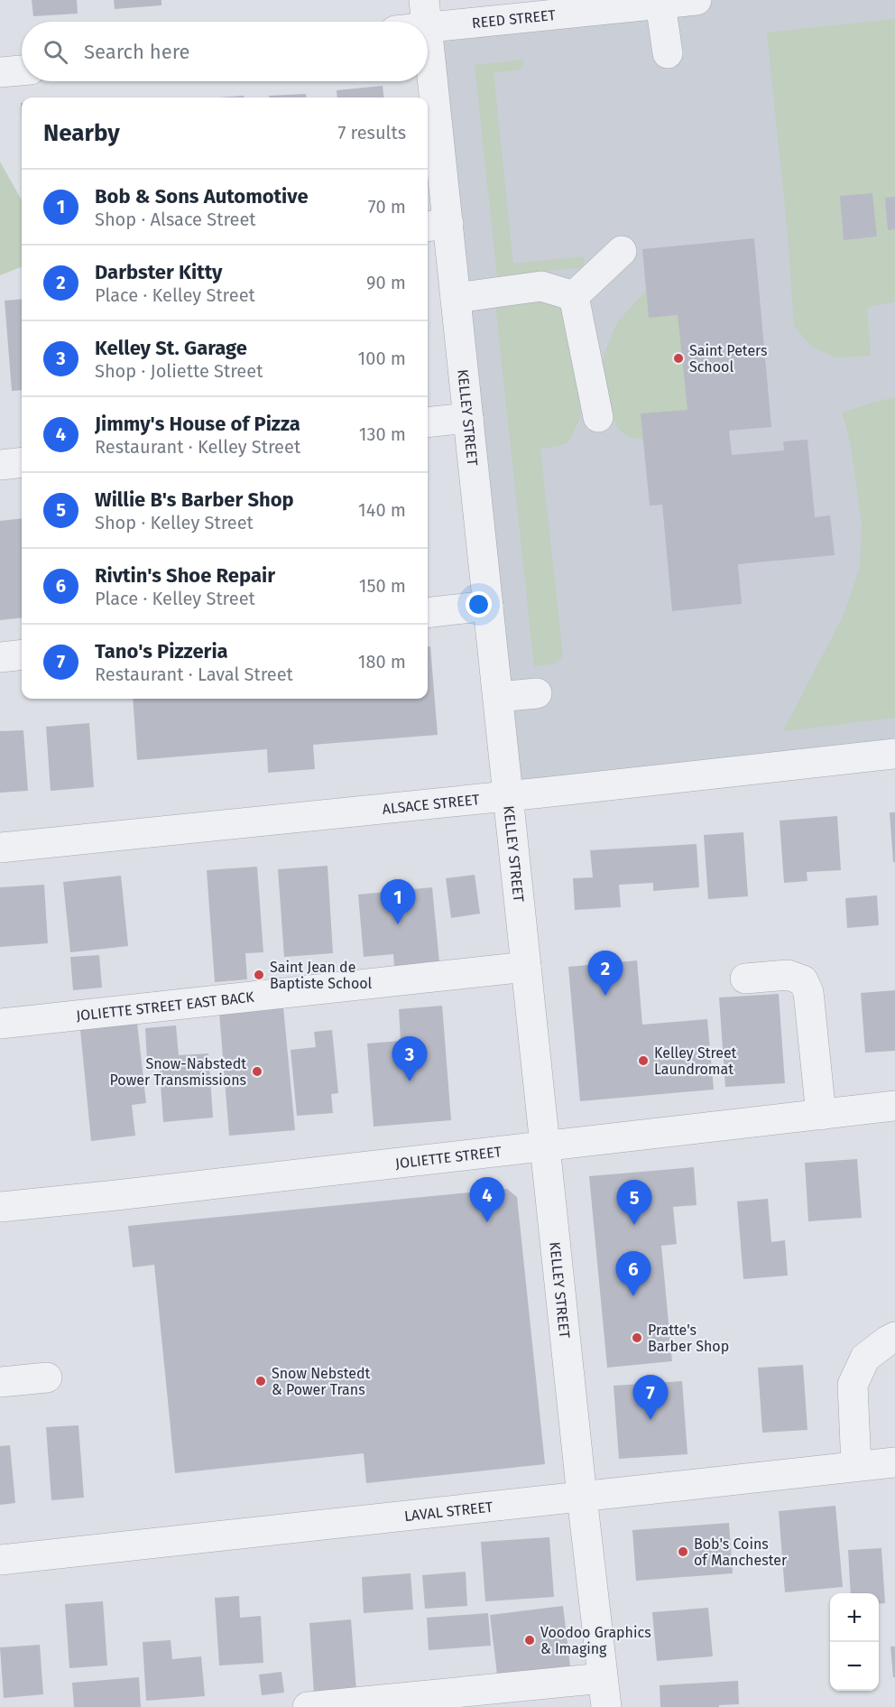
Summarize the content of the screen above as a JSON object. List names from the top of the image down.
{
  "streets": {
    "street": [
      "REED STREET",
      "KELLEY STREET",
      "ALSACE STREET",
      "JOLIETTE STREET EAST BACK",
      "JOLIETTE STREET",
      "LAVAL STREET"
    ]
  },
  "crossings": [
    ["KELLEY STREET", "ALSACE STREET"],
    ["KELLEY STREET", "JOLIETTE STREET EAST BACK"],
    ["KELLEY STREET", "JOLIETTE STREET"],
    ["KELLEY STREET", "LAVAL STREET"]
  ],
  "places": [
    "Saint Peters School",
    "Saint Jean de Baptiste School",
    "Kelley Street Laundromat",
    "Snow-Nabstedt Power Transmissions",
    "Pratte's Barber Shop",
    "Snow Nebstedt & Power Trans",
    "Bob's Coins of Manchester",
    "Voodoo Graphics & Imaging"
  ],
  "page": {
    "search": "Search here",
    "heading": ["Nearby", "7 results"],
    "list": [
      {
        "mark": "1",
        "name": "Bob & Sons Automotive",
        "note": "Shop · Alsace Street",
        "value": "70 m"
      },
      {
        "mark": "2",
        "name": "Darbster Kitty",
        "note": "Place · Kelley Street",
        "value": "90 m"
      },
      {
        "mark": "3",
        "name": "Kelley St. Garage",
        "note": "Shop · Joliette Street",
        "value": "100 m"
      },
      {
        "mark": "4",
        "name": "Jimmy's House of Pizza",
        "note": "Restaurant · Kelley Street",
        "value": "130 m"
      },
      {
        "mark": "5",
        "name": "Willie B's Barber Shop",
        "note": "Shop · Kelley Street",
        "value": "140 m"
      },
      {
        "mark": "6",
        "name": "Rivtin's Shoe Repair",
        "note": "Place · Kelley Street",
        "value": "150 m"
      },
      {
        "mark": "7",
        "name": "Tano's Pizzeria",
        "note": "Restaurant · Laval Street",
        "value": "180 m"
      }
    ],
    "pins": [
      "1",
      "2",
      "3",
      "4",
      "5",
      "6",
      "7"
    ],
    "map_buttons": ["+", "−"]
  }
}
